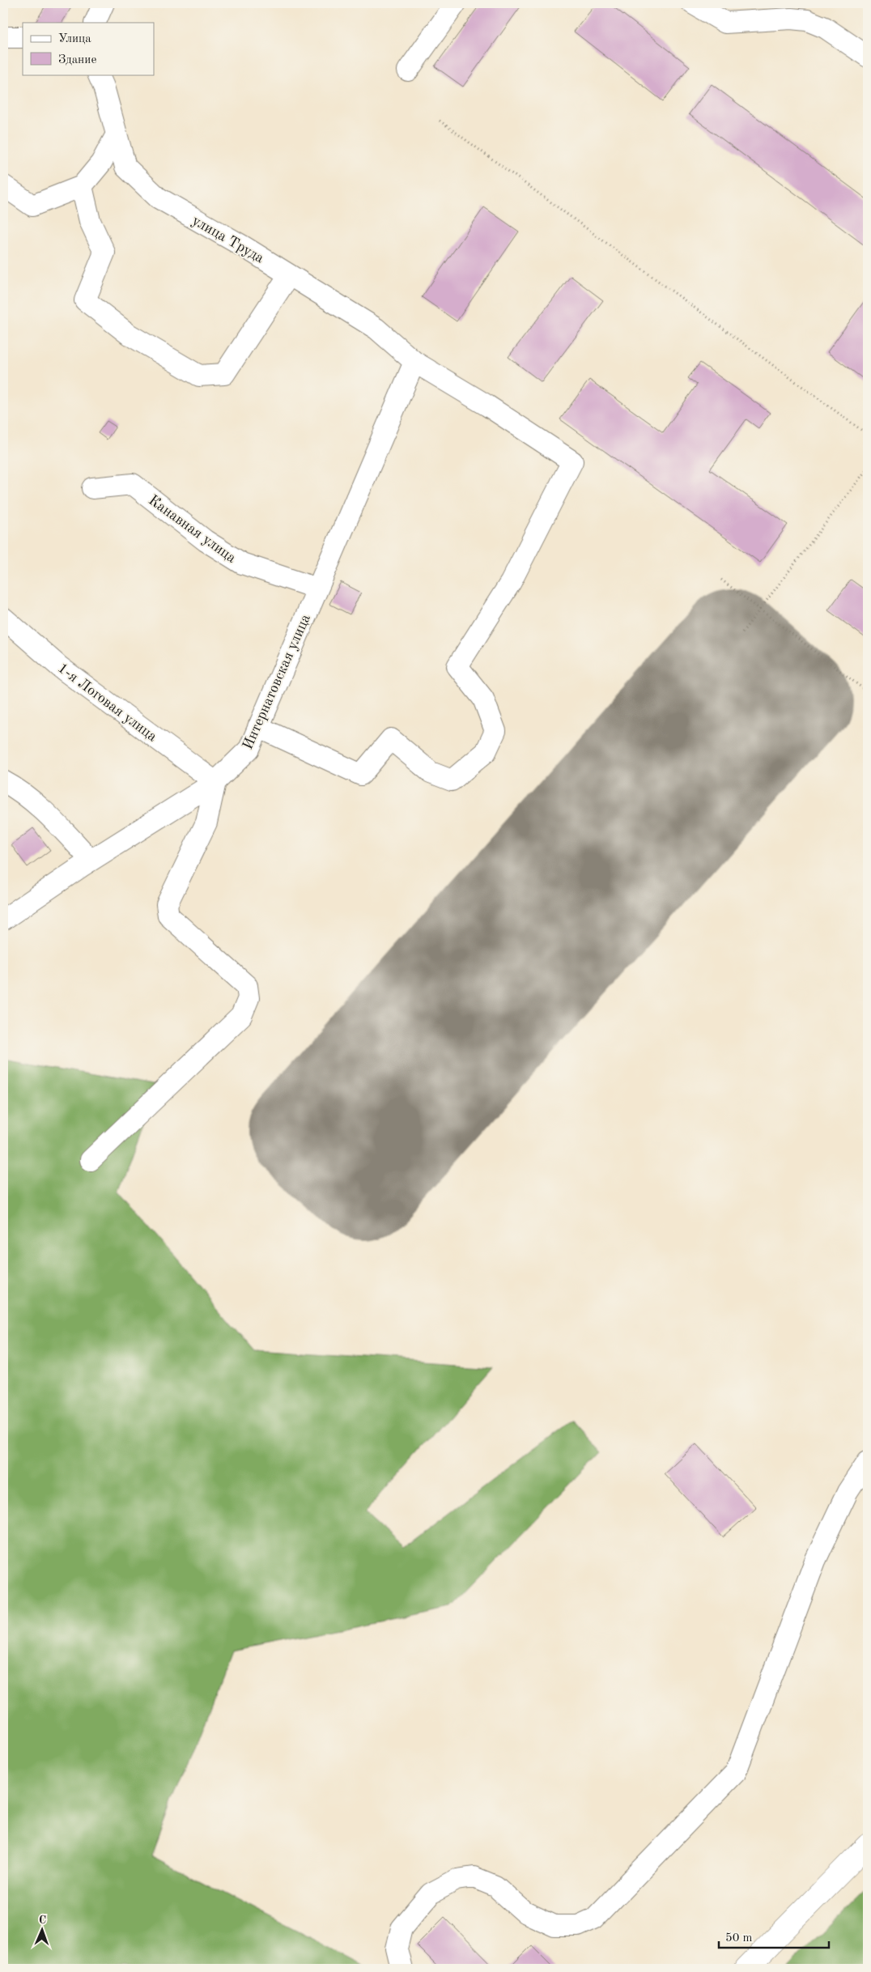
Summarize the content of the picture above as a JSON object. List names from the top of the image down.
{
  "streets": {
    "street": [
      "улица Труда",
      "Канавная улица",
      "Интернатовская улица",
      "1-я Логовая улица"
    ]
  },
  "crossings": [
    ["улица Труда", "Интернатовская улица"],
    ["Канавная улица", "Интернатовская улица"],
    ["Интернатовская улица", "1-я Логовая улица"]
  ],
  "legend": ["Улица", "Здание"],
  "scale_bar": "50 m",
  "north": "top"
}
